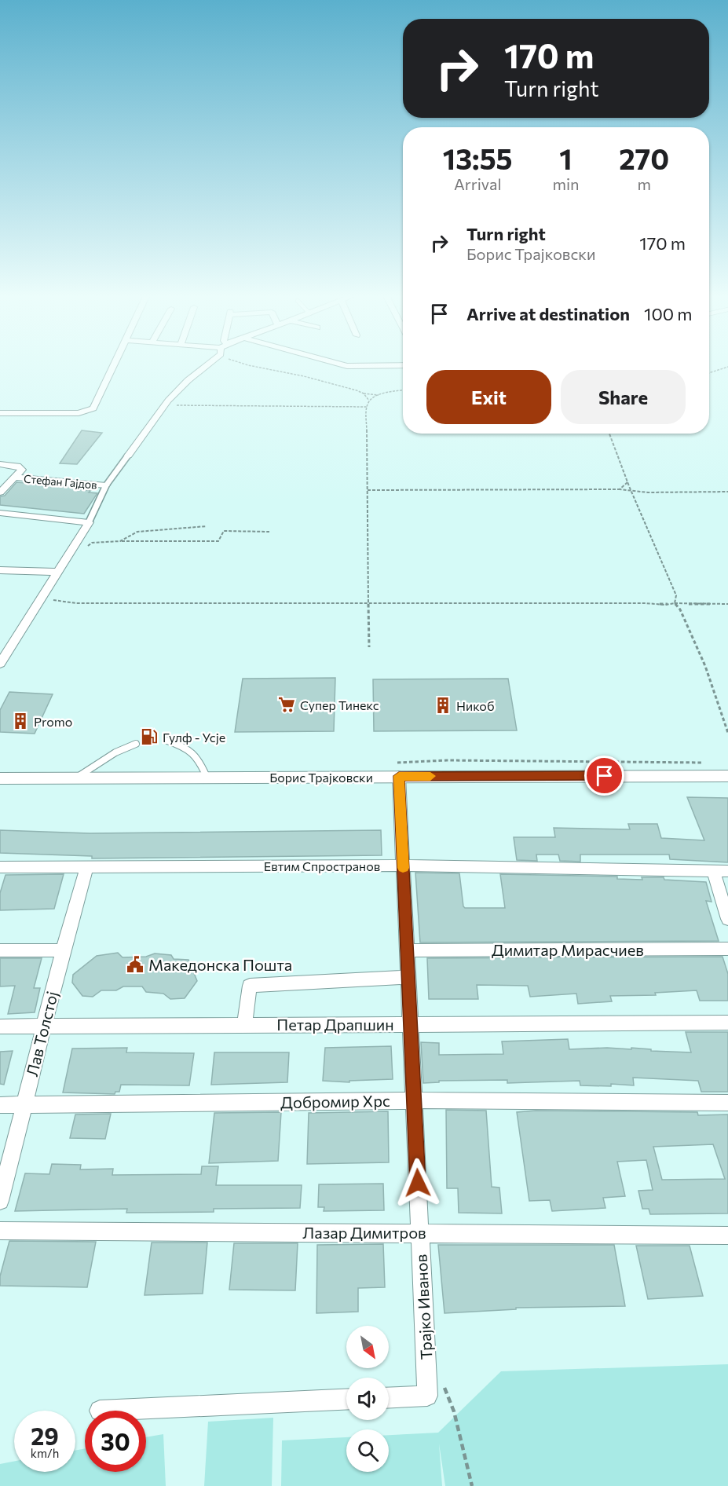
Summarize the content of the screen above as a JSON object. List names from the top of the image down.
{
  "streets": {
    "street": [
      "Стефан Гајдов",
      "Борис Трајковски",
      "Евтим Спространов",
      "Димитар Мирасчиев",
      "Петар Драпшин",
      "Лав Толстој",
      "Добромир Хрс",
      "Лазар Димитров",
      "Трајко Иванов"
    ]
  },
  "crossings": [
    ["Борис Трајковски", "Трајко Иванов"],
    ["Евтим Спространов", "Лав Толстој"],
    ["Евтим Спространов", "Трајко Иванов"],
    ["Димитар Мирасчиев", "Трајко Иванов"],
    ["Петар Драпшин", "Лав Толстој"],
    ["Петар Драпшин", "Трајко Иванов"],
    ["Лав Толстој", "Добромир Хрс"],
    ["Добромир Хрс", "Трајко Иванов"],
    ["Лазар Димитров", "Трајко Иванов"]
  ],
  "places": {
    "supermarket": ["Супер Тинекс"],
    "building": ["Никоб", "Promo"],
    "fuel station": ["Гулф - Усје"],
    "public building": ["Македонска Пошта"]
  },
  "north": "bottom right",
  "page": {
    "turn": ["170 m", "Turn right"],
    "eta": [
      "13:55",
      "Arrival",
      "1",
      "min",
      "270",
      "m"
    ],
    "list": [
      {
        "name": "Turn right",
        "note": "Борис Трајковски",
        "value": "170 m"
      },
      {
        "name": "Arrive at destination",
        "value": "100 m"
      }
    ],
    "buttons": ["Exit", "Share"],
    "speed": "29 km/h",
    "limit": "30"
  }
}
